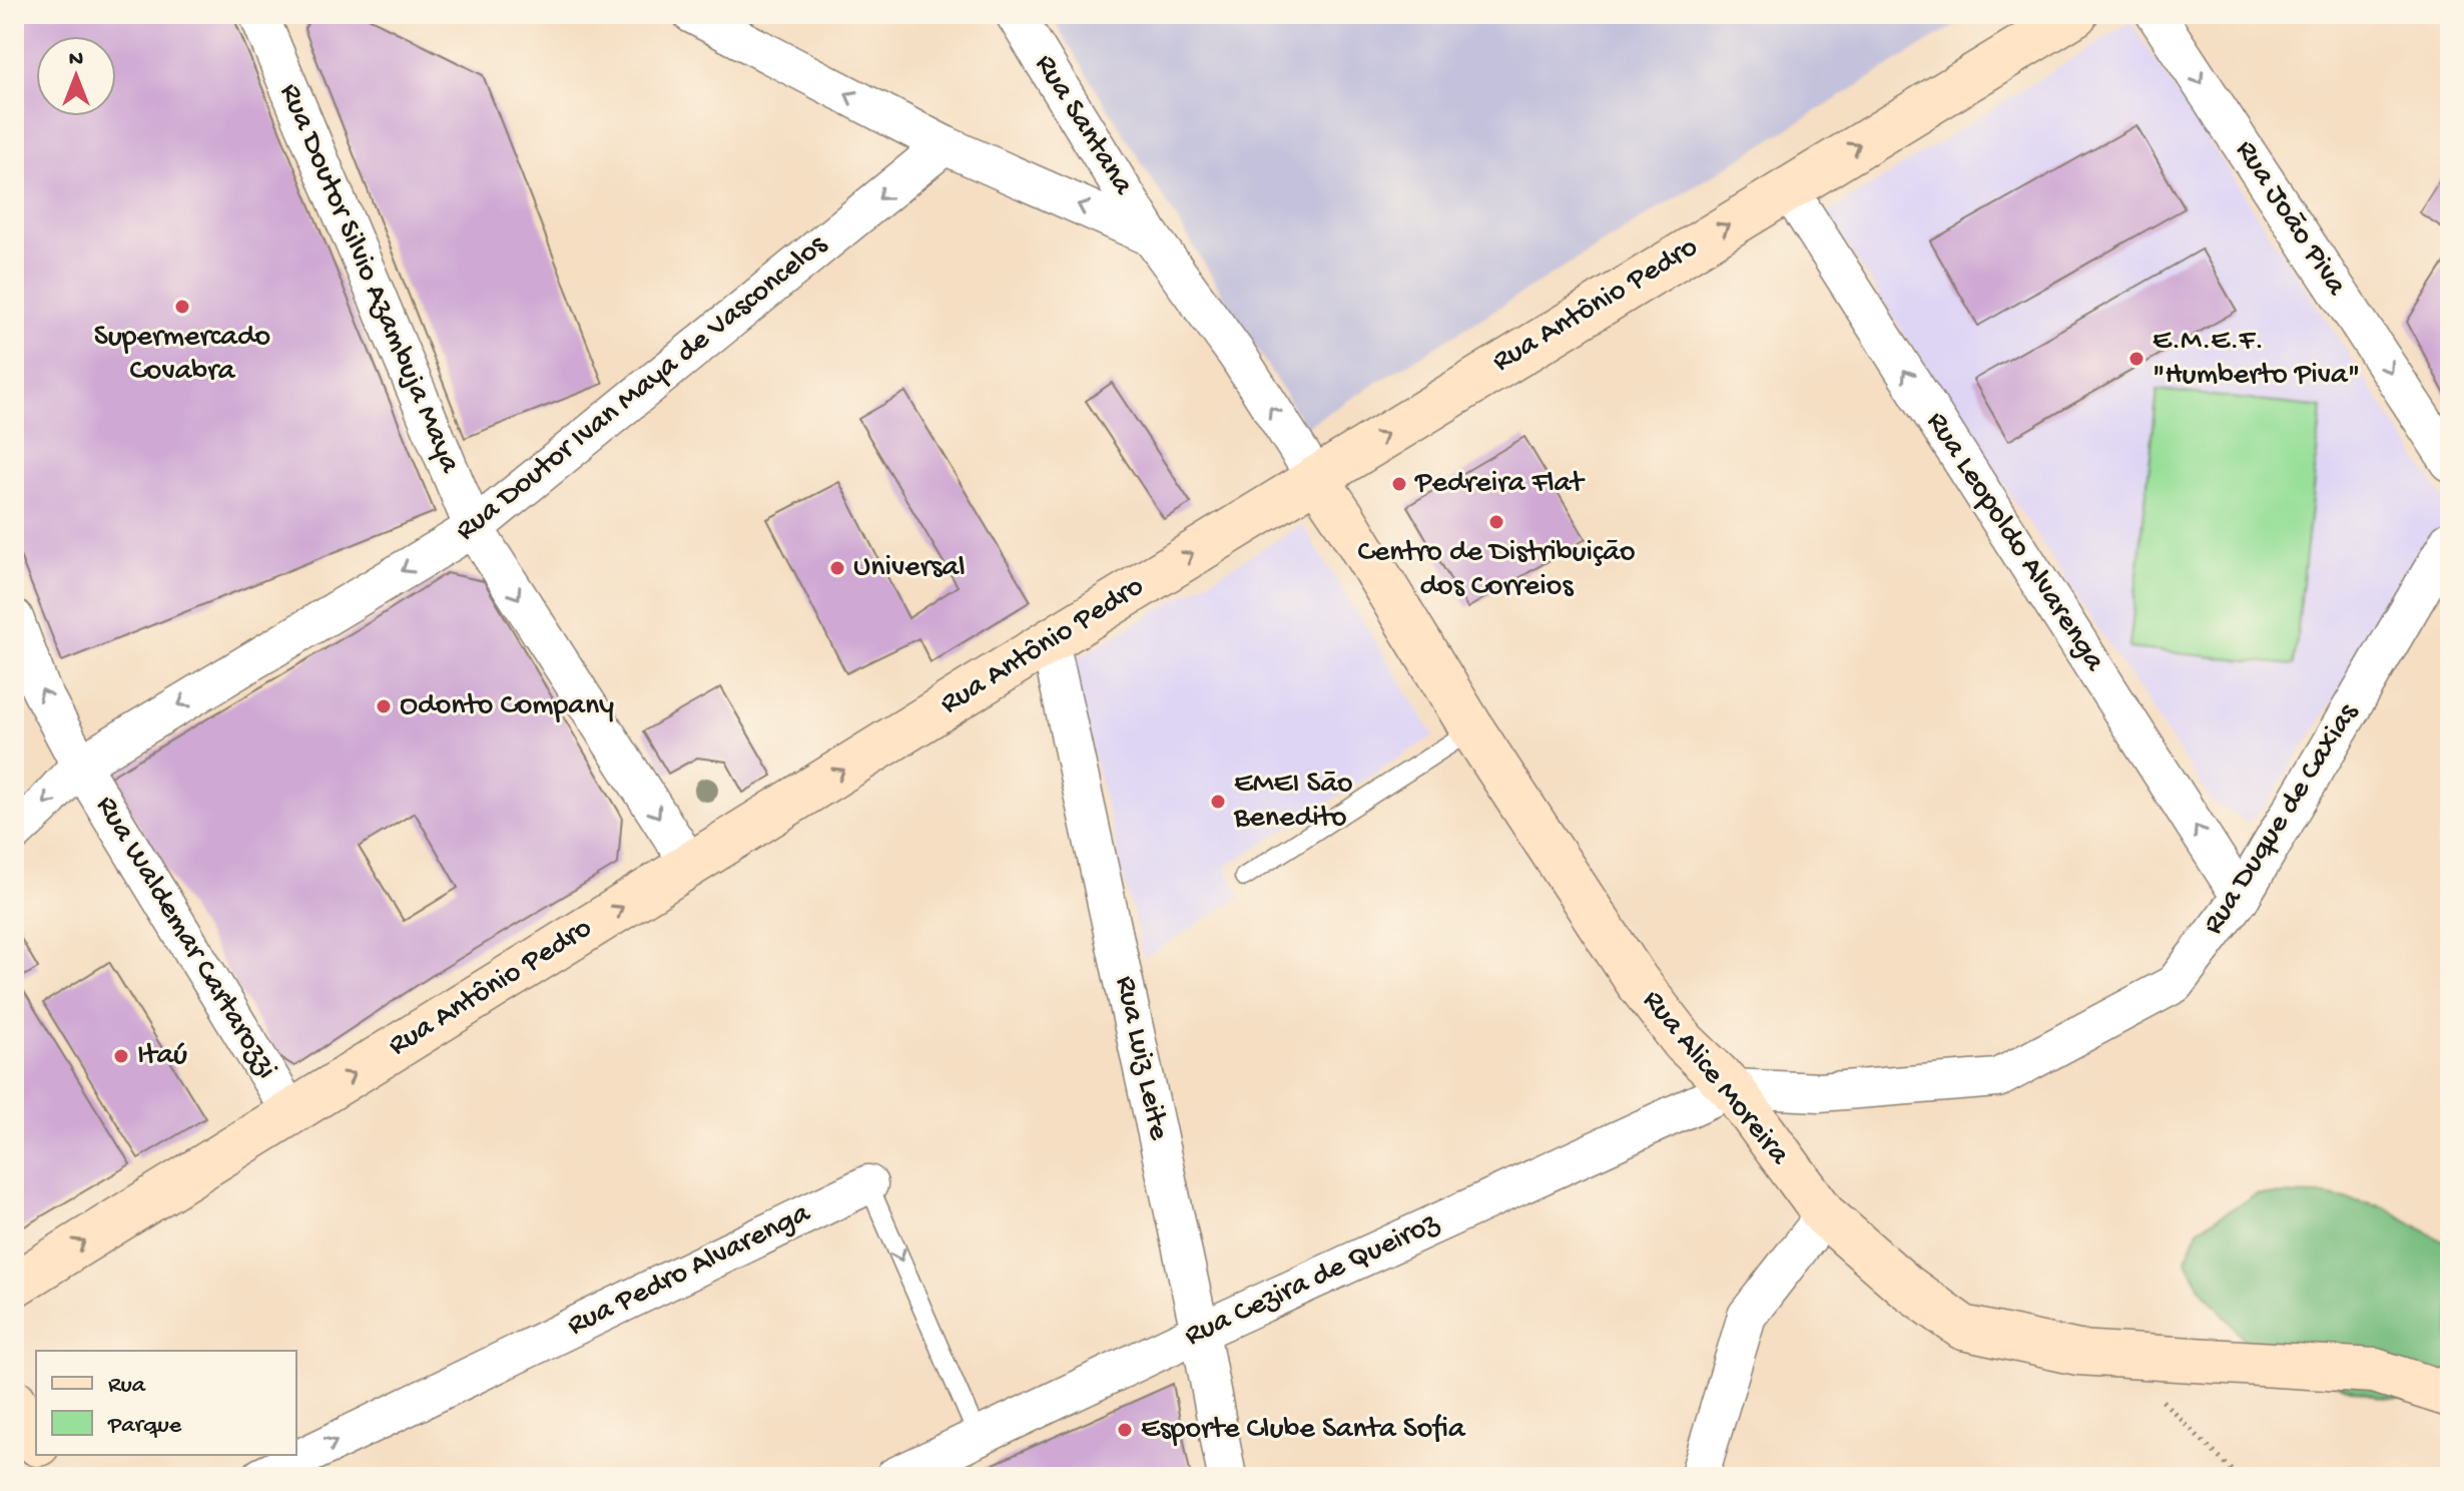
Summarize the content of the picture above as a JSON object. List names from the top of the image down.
{
  "streets": {
    "main road": ["Rua Antônio Pedro", "Rua Alice Moreira"],
    "street": [
      "Rua Santana",
      "Rua João Piva",
      "Rua Doutor Silvio Azambuja Maya",
      "Rua Doutor Ivan Maya de Vasconcelos",
      "Rua Leopoldo Alvarenga",
      "Rua Duque de Caxias",
      "Rua Waldemar Cartarozzi",
      "Rua Luiz Leite",
      "Rua Pedro Alvarenga",
      "Rua Cezira de Queiroz"
    ]
  },
  "crossings": [
    ["Rua Santana", "Rua Antônio Pedro"],
    ["Rua Santana", "Rua Alice Moreira"],
    ["Rua Doutor Silvio Azambuja Maya", "Rua Antônio Pedro"],
    ["Rua Doutor Silvio Azambuja Maya", "Rua Doutor Ivan Maya de Vasconcelos"],
    ["Rua Antônio Pedro", "Rua Leopoldo Alvarenga"],
    ["Rua Antônio Pedro", "Rua Waldemar Cartarozzi"],
    ["Rua Antônio Pedro", "Rua Luiz Leite"],
    ["Rua Antônio Pedro", "Rua Alice Moreira"],
    ["Rua Doutor Ivan Maya de Vasconcelos", "Rua Waldemar Cartarozzi"],
    ["Rua Leopoldo Alvarenga", "Rua Duque de Caxias"],
    ["Rua Duque de Caxias", "Rua Alice Moreira"],
    ["Rua Duque de Caxias", "Rua Cezira de Queiroz"],
    ["Rua Luiz Leite", "Rua Cezira de Queiroz"],
    ["Rua Alice Moreira", "Rua Cezira de Queiroz"],
    ["Rua Pedro Alvarenga", "Rua Cezira de Queiroz"]
  ],
  "one_way": [
    "Rua Santana",
    "Rua João Piva",
    "Rua Doutor Silvio Azambuja Maya",
    "Rua Antônio Pedro",
    "Rua Doutor Ivan Maya de Vasconcelos",
    "Rua Leopoldo Alvarenga"
  ],
  "places": [
    "Supermercado Covabra",
    "E.M.E.F. \"Humberto Piva\"",
    "Pedreira Flat",
    "Centro de Distribuição dos Correios",
    "Universal",
    "Odonto Company",
    "EMEI São Benedito",
    "Itaú",
    "Esporte Clube Santa Sofia"
  ],
  "legend": ["Rua", "Parque"],
  "north": "top"
}
